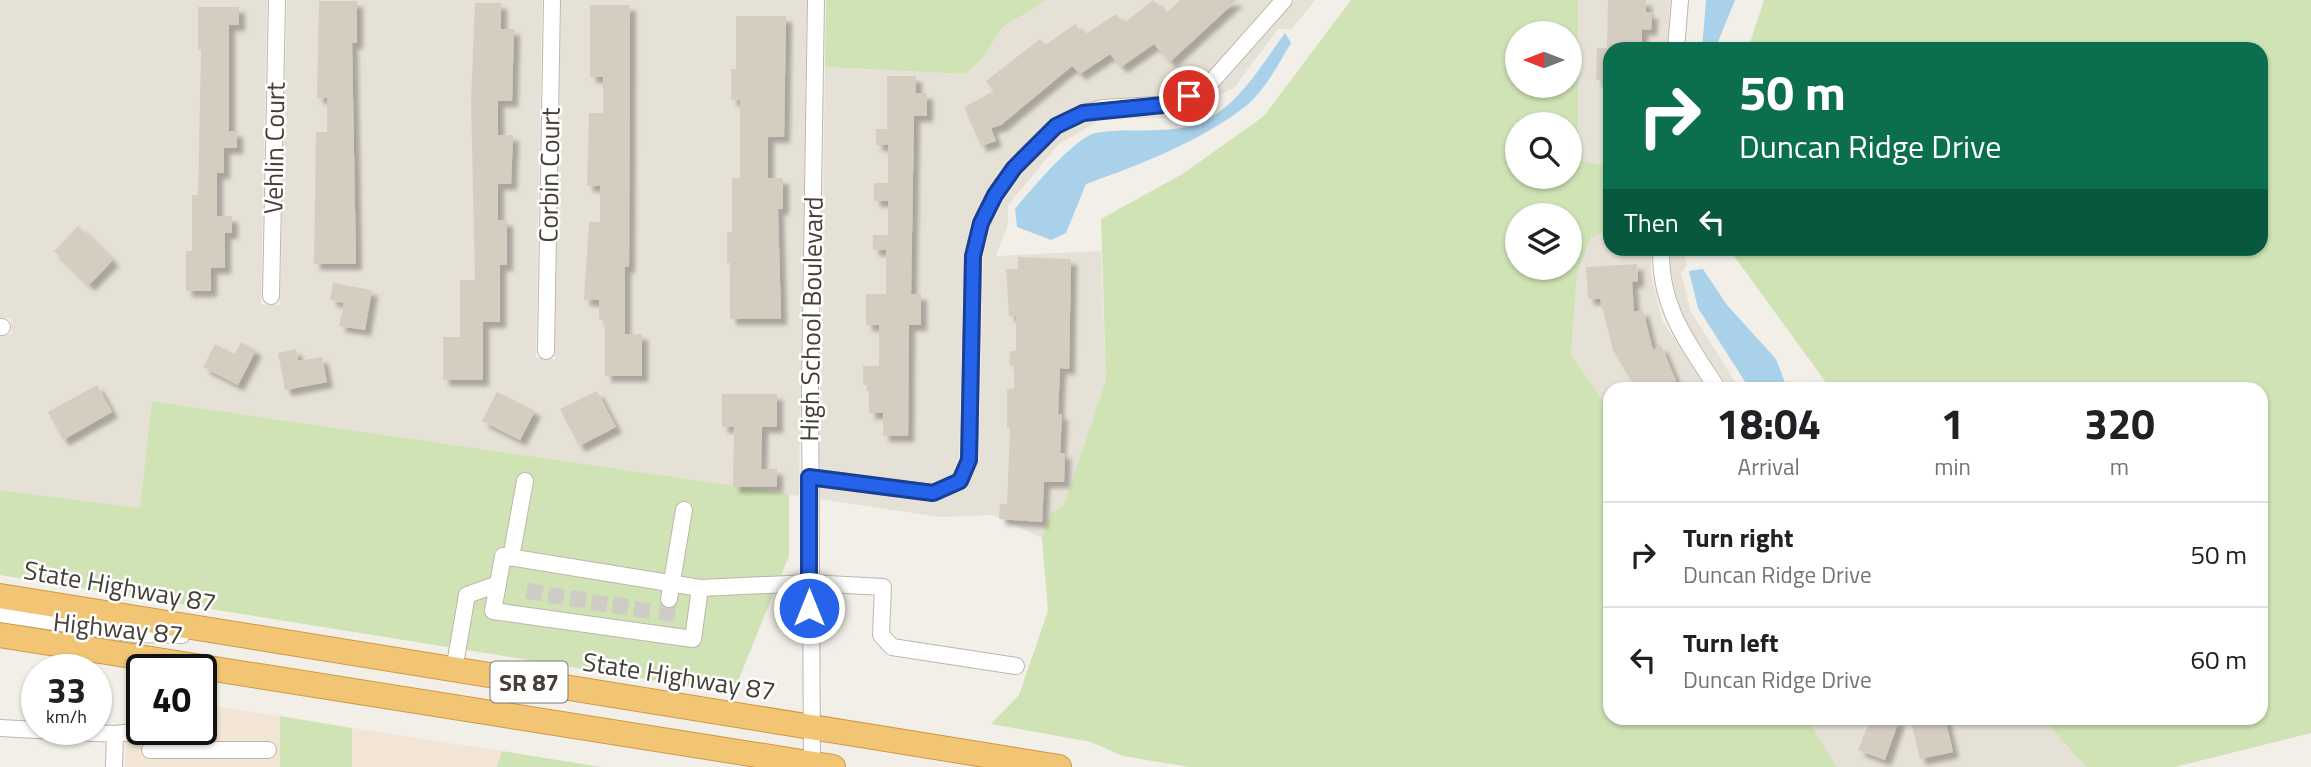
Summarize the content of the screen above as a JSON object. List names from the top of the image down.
{
  "streets": {
    "highway": ["State Highway 87", "SR 87"],
    "street": [
      "Vehlin Court",
      "Corbin Court",
      "High School Boulevard",
      "Highway 87"
    ]
  },
  "crossings": [
    ["High School Boulevard", "State Highway 87"],
    ["High School Boulevard", "SR 87"],
    ["State Highway 87", "Highway 87"]
  ],
  "north": "left",
  "page": {
    "turn": ["50 m", "Duncan Ridge Drive"],
    "then": "Then",
    "eta": [
      "18:04",
      "Arrival",
      "1",
      "min",
      "320",
      "m"
    ],
    "list": [
      {
        "name": "Turn right",
        "note": "Duncan Ridge Drive",
        "value": "50 m"
      },
      {
        "name": "Turn left",
        "note": "Duncan Ridge Drive",
        "value": "60 m"
      }
    ],
    "speed": "33 km/h",
    "limit": "40"
  }
}
